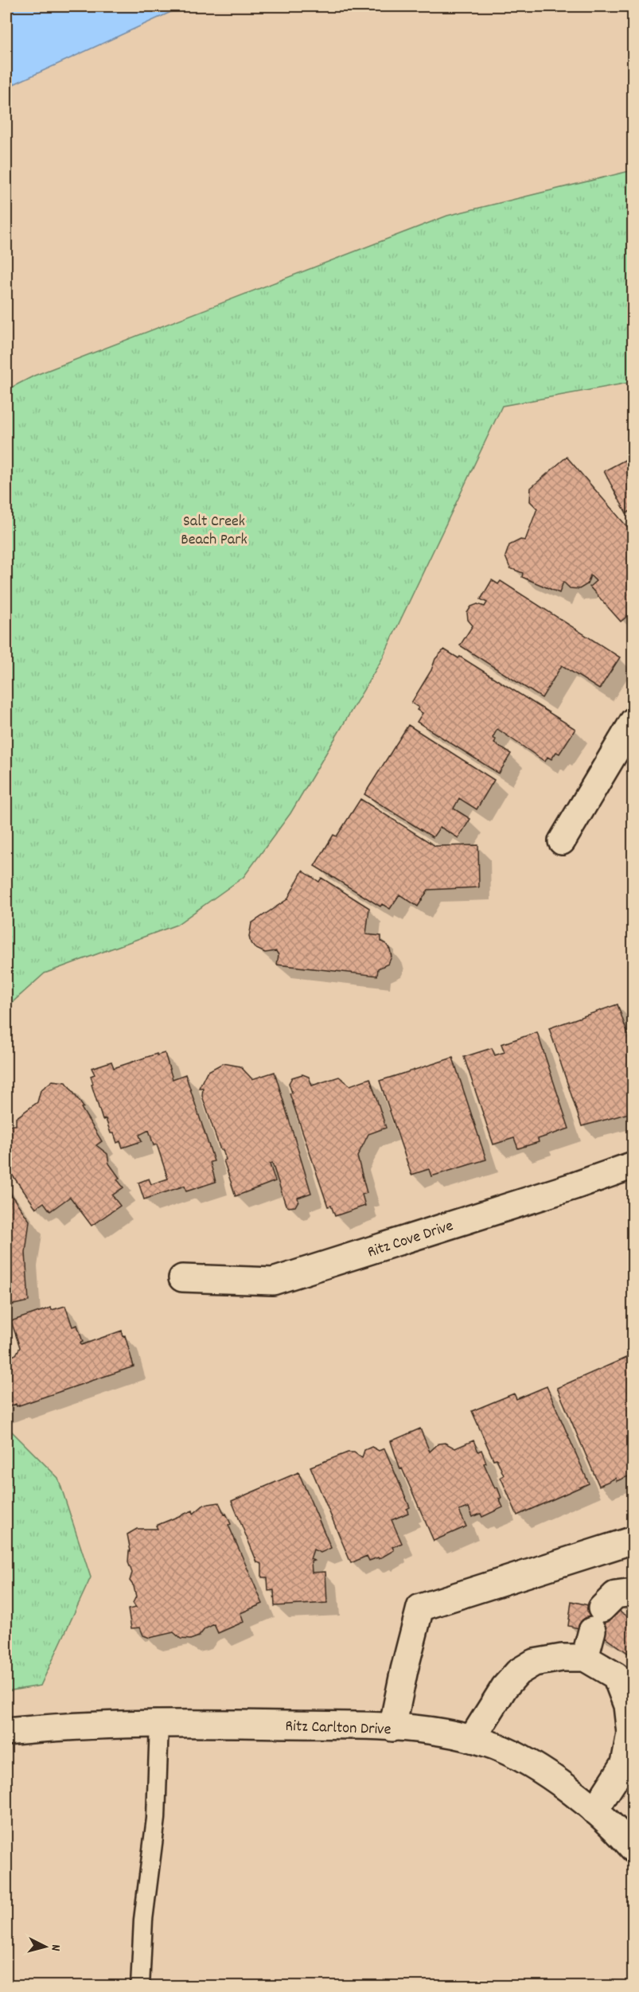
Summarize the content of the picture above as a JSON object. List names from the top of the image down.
{
  "streets": {
    "street": ["Ritz Cove Drive", "Ritz Carlton Drive"]
  },
  "parks": ["Salt Creek Beach Park"],
  "north": "right"
}
